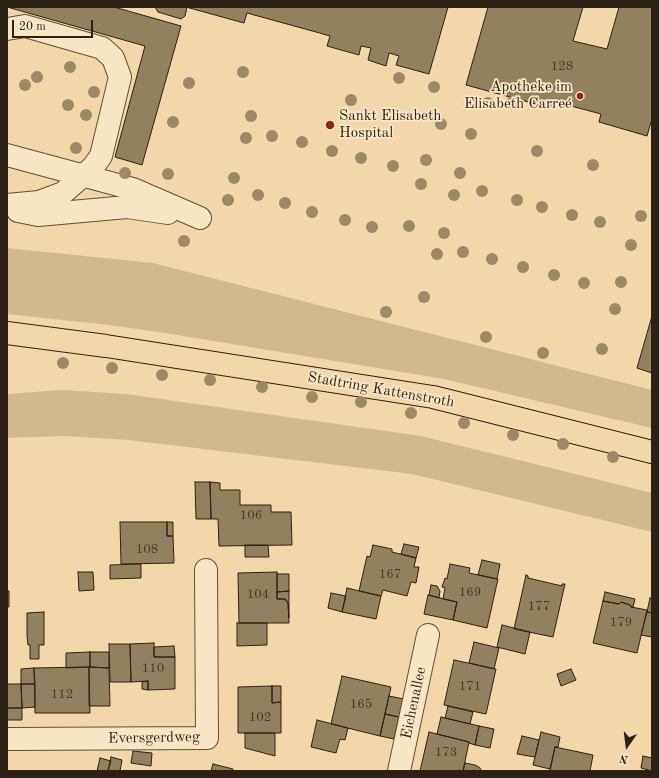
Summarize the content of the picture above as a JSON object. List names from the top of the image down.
{
  "streets": {
    "main road": ["Stadtring Kattenstroth"],
    "street": ["Eichenallee", "Eversgerdweg"]
  },
  "places": ["Apotheke im Elisabeth Carreé", "Sankt Elisabeth Hospital"],
  "house_numbers": [
    "128",
    "106",
    "108",
    "167",
    "169",
    "104",
    "177",
    "179",
    "110",
    "171",
    "112",
    "165",
    "102",
    "173"
  ],
  "scale_bar": "20 m",
  "north": "bottom"
}
